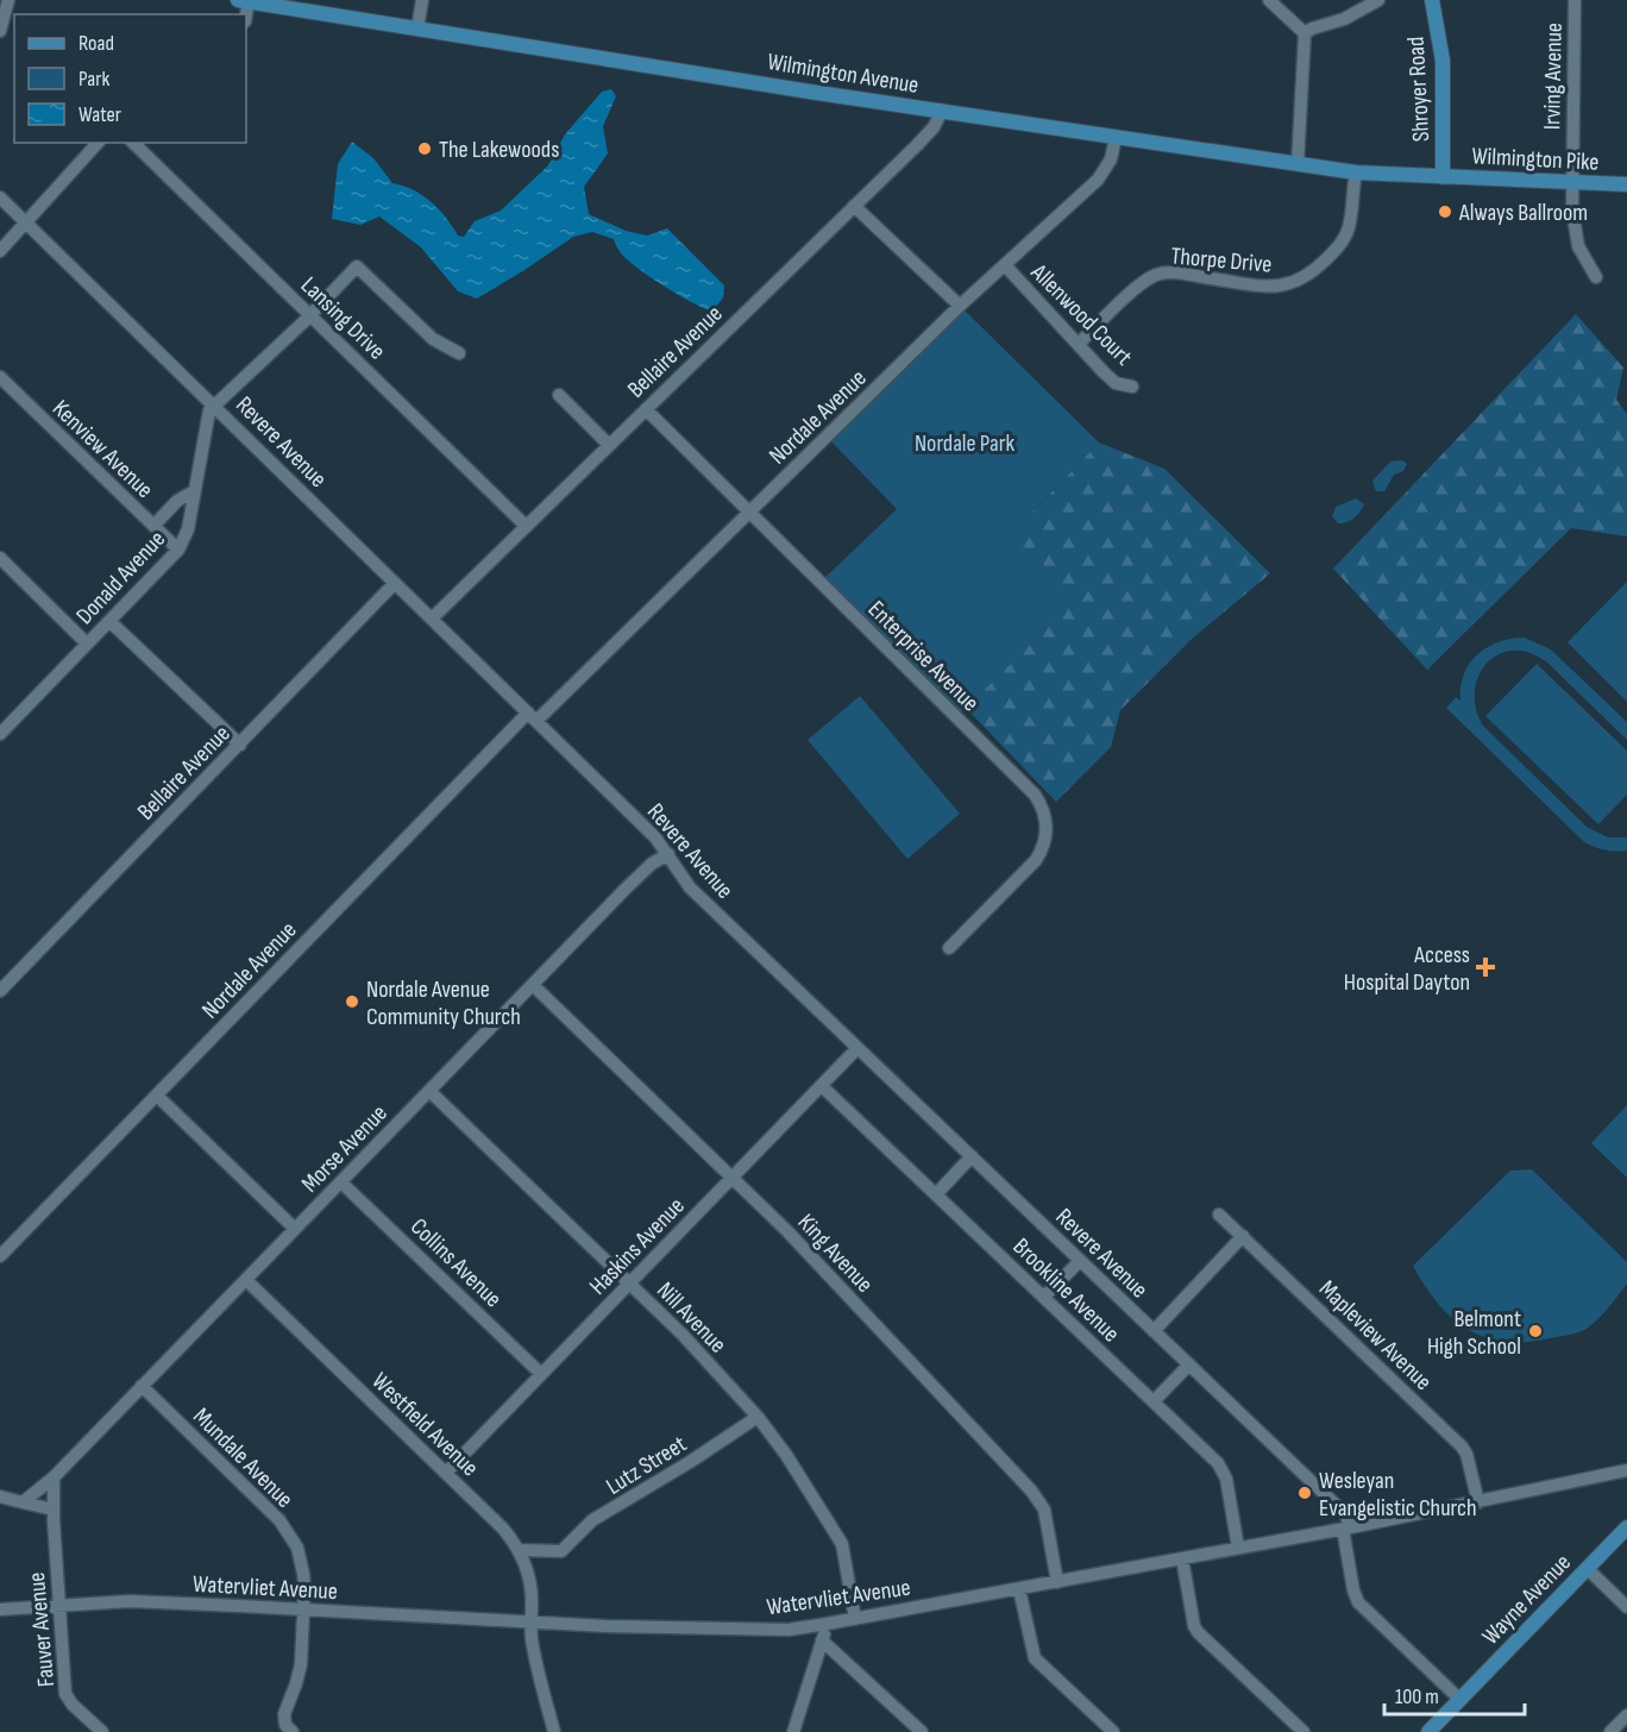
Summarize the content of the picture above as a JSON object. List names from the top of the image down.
{
  "streets": {
    "main road": [
      "Wilmington Avenue",
      "Shroyer Road",
      "Wilmington Pike",
      "Wayne Avenue"
    ],
    "street": [
      "Irving Avenue",
      "Thorpe Drive",
      "Allenwood Court",
      "Lansing Drive",
      "Bellaire Avenue",
      "Nordale Avenue",
      "Revere Avenue",
      "Kenview Avenue",
      "Donald Avenue",
      "Enterprise Avenue",
      "Morse Avenue",
      "Haskins Avenue",
      "King Avenue",
      "Collins Avenue",
      "Brookline Avenue",
      "Nill Avenue",
      "Mapleview Avenue",
      "Westfield Avenue",
      "Mundale Avenue",
      "Lutz Street",
      "Watervliet Avenue",
      "Fauver Avenue"
    ]
  },
  "crossings": [
    ["Wilmington Avenue", "Shroyer Road"],
    ["Wilmington Avenue", "Wilmington Pike"],
    ["Wilmington Avenue", "Thorpe Drive"],
    ["Wilmington Avenue", "Bellaire Avenue"],
    ["Wilmington Avenue", "Nordale Avenue"],
    ["Irving Avenue", "Wilmington Pike"],
    ["Shroyer Road", "Wilmington Pike"],
    ["Thorpe Drive", "Allenwood Court"],
    ["Allenwood Court", "Nordale Avenue"],
    ["Lansing Drive", "Bellaire Avenue"],
    ["Lansing Drive", "Donald Avenue"],
    ["Bellaire Avenue", "Revere Avenue"],
    ["Bellaire Avenue", "Enterprise Avenue"],
    ["Nordale Avenue", "Revere Avenue"],
    ["Nordale Avenue", "Enterprise Avenue"],
    ["Revere Avenue", "Donald Avenue"],
    ["Revere Avenue", "Morse Avenue"],
    ["Revere Avenue", "Haskins Avenue"],
    ["Revere Avenue", "Watervliet Avenue"],
    ["Revere Avenue", "Wayne Avenue"],
    ["Kenview Avenue", "Donald Avenue"],
    ["Morse Avenue", "King Avenue"],
    ["Morse Avenue", "Collins Avenue"],
    ["Morse Avenue", "Nill Avenue"],
    ["Morse Avenue", "Westfield Avenue"],
    ["Morse Avenue", "Mundale Avenue"],
    ["Haskins Avenue", "King Avenue"],
    ["Haskins Avenue", "Collins Avenue"],
    ["Haskins Avenue", "Brookline Avenue"],
    ["Haskins Avenue", "Nill Avenue"],
    ["Haskins Avenue", "Westfield Avenue"],
    ["King Avenue", "Watervliet Avenue"],
    ["Brookline Avenue", "Watervliet Avenue"],
    ["Nill Avenue", "Lutz Street"],
    ["Nill Avenue", "Watervliet Avenue"],
    ["Mapleview Avenue", "Watervliet Avenue"],
    ["Westfield Avenue", "Lutz Street"],
    ["Westfield Avenue", "Watervliet Avenue"],
    ["Mundale Avenue", "Watervliet Avenue"],
    ["Watervliet Avenue", "Fauver Avenue"]
  ],
  "parks": ["Nordale Park"],
  "places": {
    "other": [
      "The Lakewoods",
      "Always Ballroom",
      "Nordale Avenue Community Church",
      "Belmont High School",
      "Wesleyan Evangelistic Church"
    ],
    "health": ["Access Hospital Dayton"]
  },
  "legend": ["Road", "Park", "Water"],
  "scale_bar": "100 m"
}
